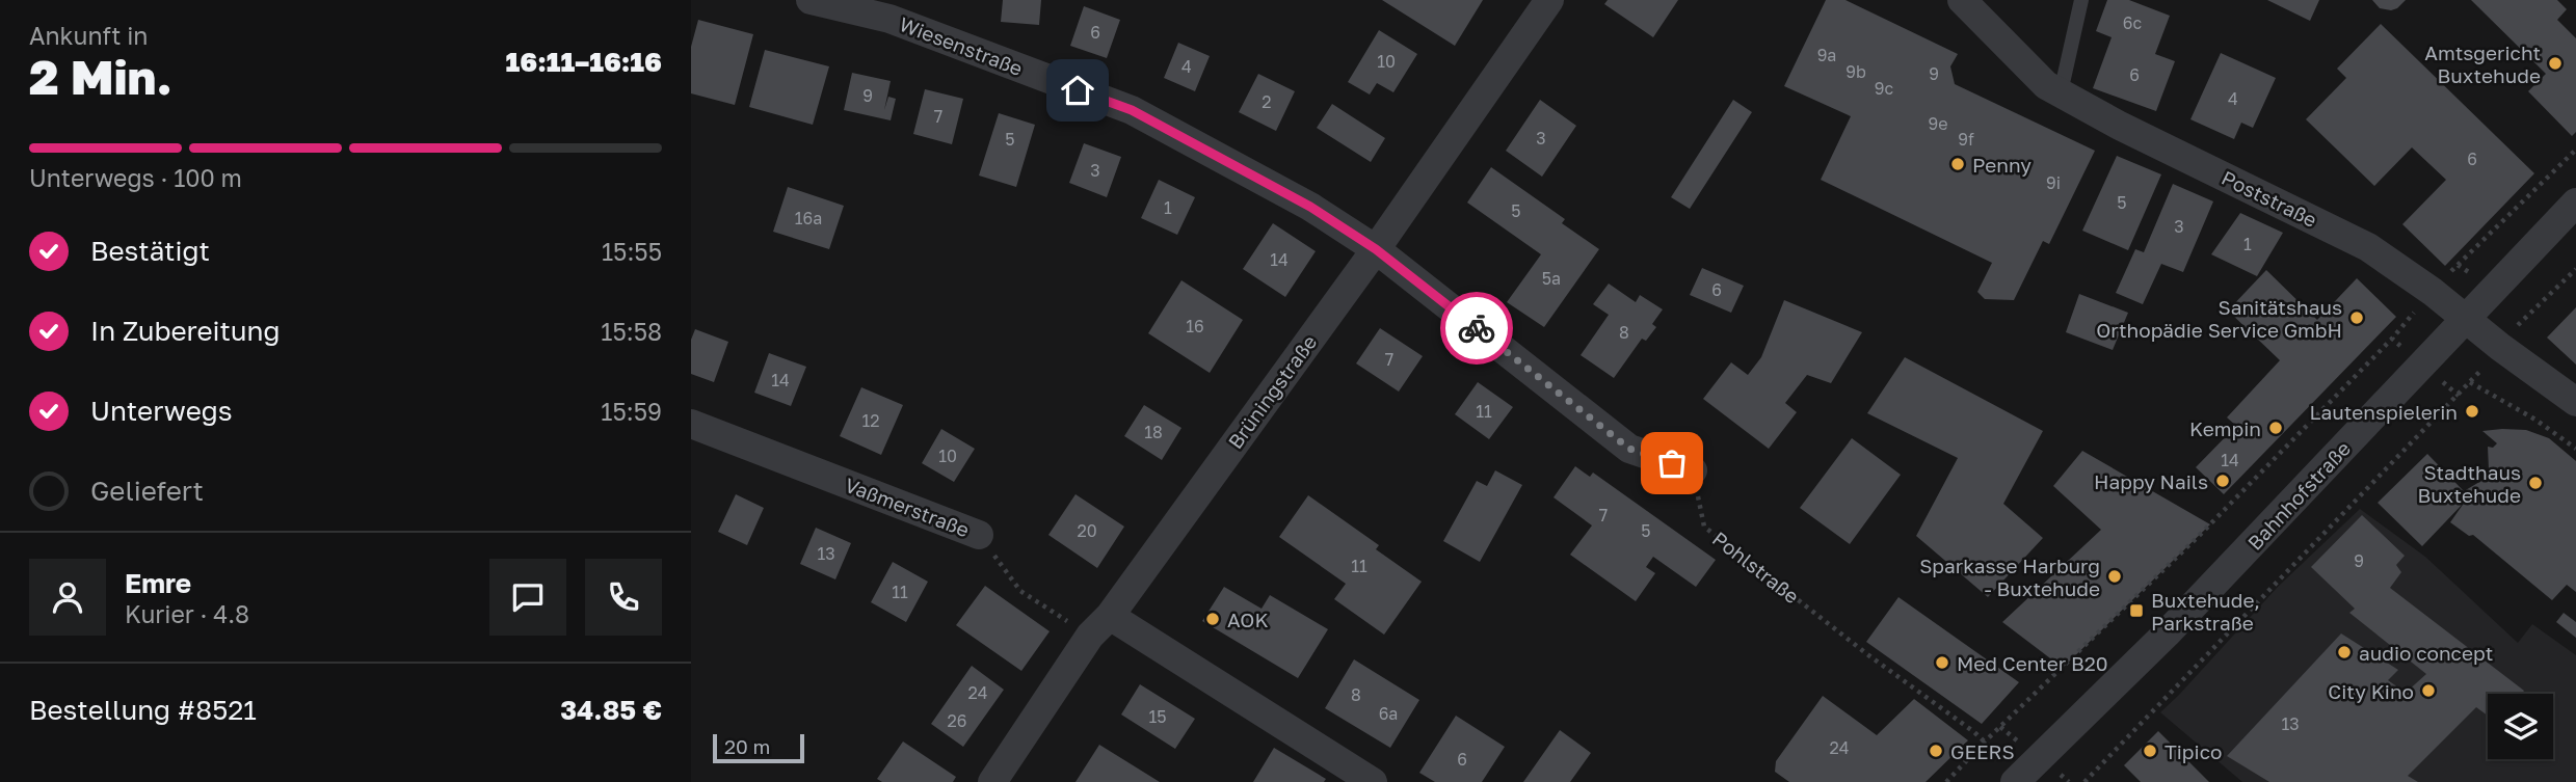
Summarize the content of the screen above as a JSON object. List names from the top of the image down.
{
  "streets": {
    "street": [
      "Wiesenstraße",
      "Poststraße",
      "Brüningstraße",
      "Bahnhofstraße",
      "Vaßmerstraße"
    ],
    "path": ["Pohlstraße"]
  },
  "crossings": [
    ["Wiesenstraße", "Brüningstraße"],
    ["Poststraße", "Bahnhofstraße"],
    ["Brüningstraße", "Vaßmerstraße"],
    ["Bahnhofstraße", "Pohlstraße"]
  ],
  "places": {
    "other": [
      "Amtsgericht Buxtehude",
      "Penny",
      "Sanitätshaus Orthopädie Service GmbH",
      "Lautenspielerin",
      "Kempin",
      "Happy Nails",
      "Stadthaus Buxtehude",
      "Sparkasse Harburg - Buxtehude",
      "AOK",
      "audio concept",
      "Med Center B20",
      "City Kino",
      "GEERS",
      "Tipico"
    ],
    "transit": ["Buxtehude, Parkstraße"]
  },
  "house_numbers": [
    "6c",
    "6",
    "9a",
    "10",
    "4",
    "9b",
    "9",
    "6",
    "9c",
    "9",
    "4",
    "2",
    "7",
    "9e",
    "3",
    "5",
    "9f",
    "6",
    "3",
    "9i",
    "5",
    "1",
    "5",
    "16a",
    "3",
    "1",
    "14",
    "5a",
    "6",
    "16",
    "8",
    "7",
    "14",
    "11",
    "12",
    "18",
    "10",
    "14",
    "7",
    "20",
    "5",
    "13",
    "9",
    "11",
    "11",
    "24",
    "8",
    "6a",
    "15",
    "26",
    "13",
    "24",
    "6"
  ],
  "scale_bar": "20 m",
  "page": {
    "heading": ["2 Min.", "Ankunft in", "16:11–16:16"],
    "panel": [
      "Emre",
      "Kurier · 4.8",
      "Bestellung #8521",
      "34.85 €"
    ],
    "bar": "Unterwegs · 100 m",
    "list": [
      ["Bestätigt", "15:55"],
      ["In Zubereitung", "15:58"],
      ["Unterwegs", "15:59"],
      "Geliefert"
    ],
    "scale": "20 m"
  }
}
